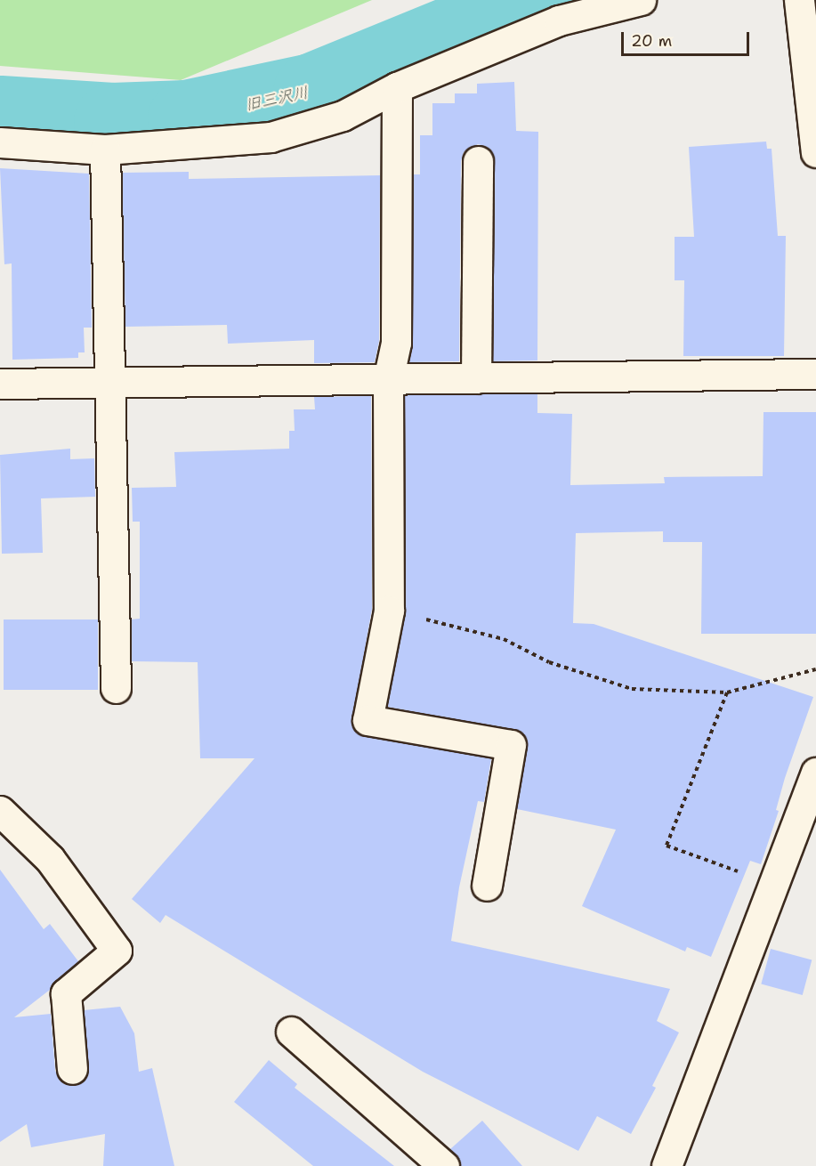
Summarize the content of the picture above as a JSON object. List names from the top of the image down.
{
  "water": ["旧三沢川"],
  "scale_bar": "20 m"
}
